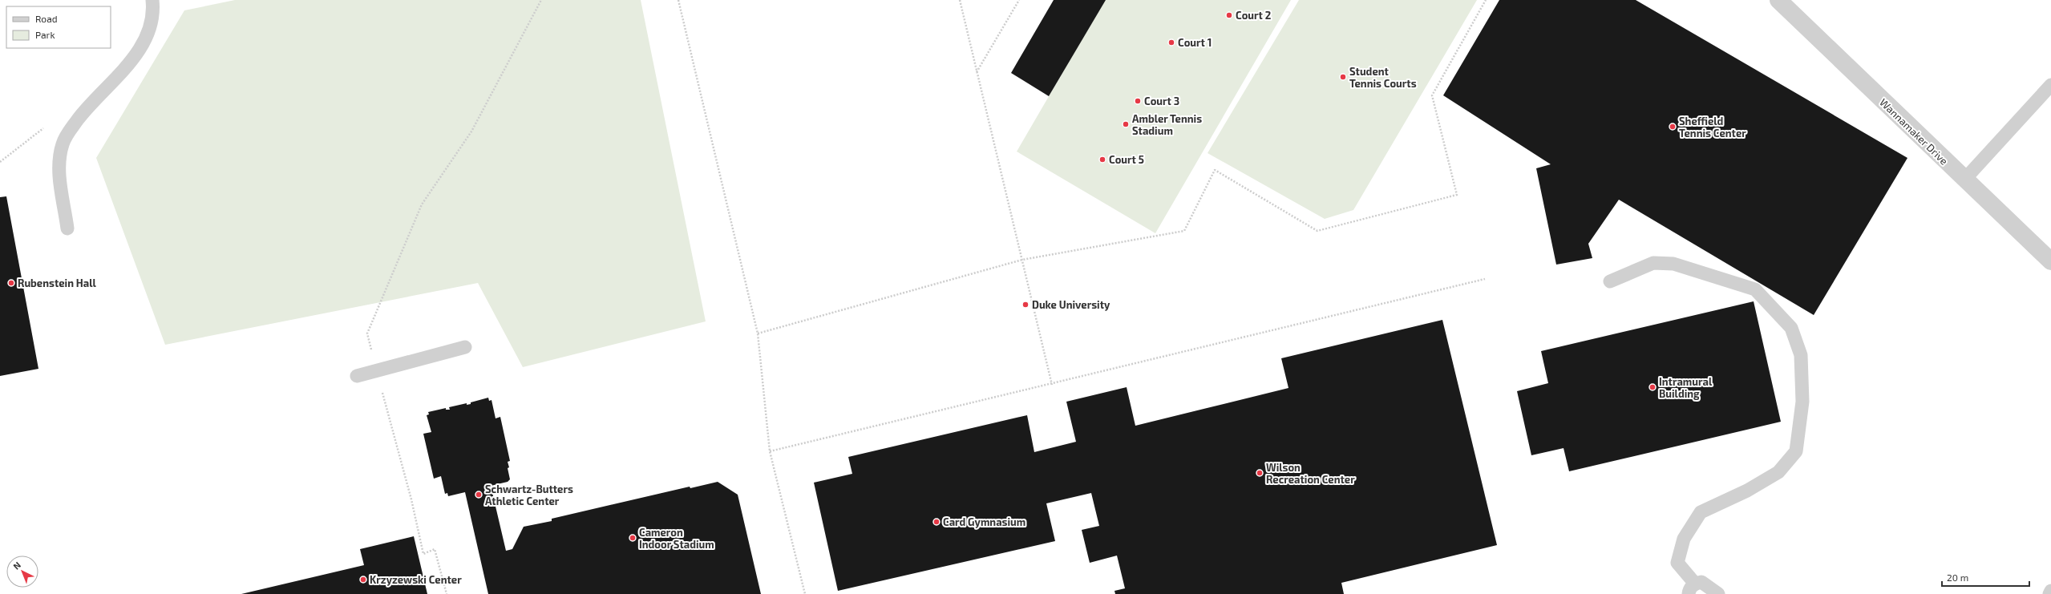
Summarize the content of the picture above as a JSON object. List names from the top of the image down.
{
  "streets": {
    "street": ["Wannamaker Drive"]
  },
  "places": [
    "Court 2",
    "Court 1",
    "Student Tennis Courts",
    "Court 3",
    "Ambler Tennis Stadium",
    "Sheffield Tennis Center",
    "Court 5",
    "Rubenstein Hall",
    "Duke University",
    "Intramural Building",
    "Wilson Recreation Center",
    "Schwartz-Butters Athletic Center",
    "Card Gymnasium",
    "Cameron Indoor Stadium",
    "Krzyzewski Center"
  ],
  "legend": ["Road", "Park"],
  "scale_bar": "20 m",
  "north": "top left"
}
